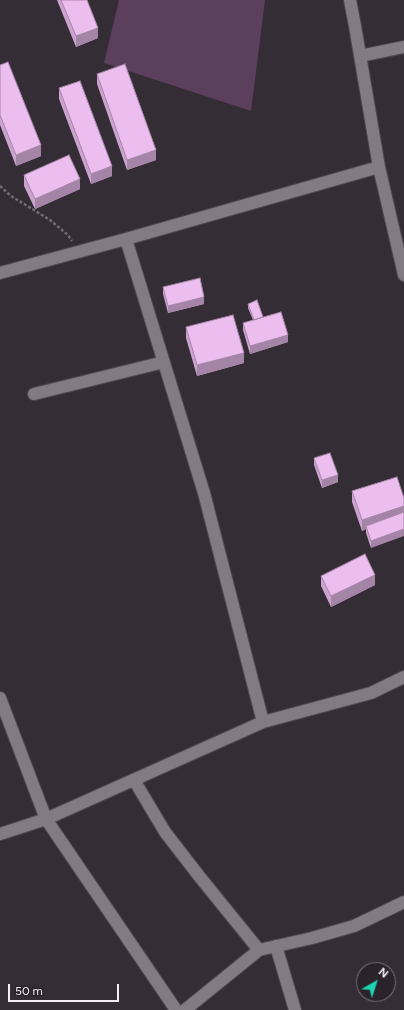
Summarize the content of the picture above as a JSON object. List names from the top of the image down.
{
  "scale_bar": "50 m",
  "north": "top right"
}
